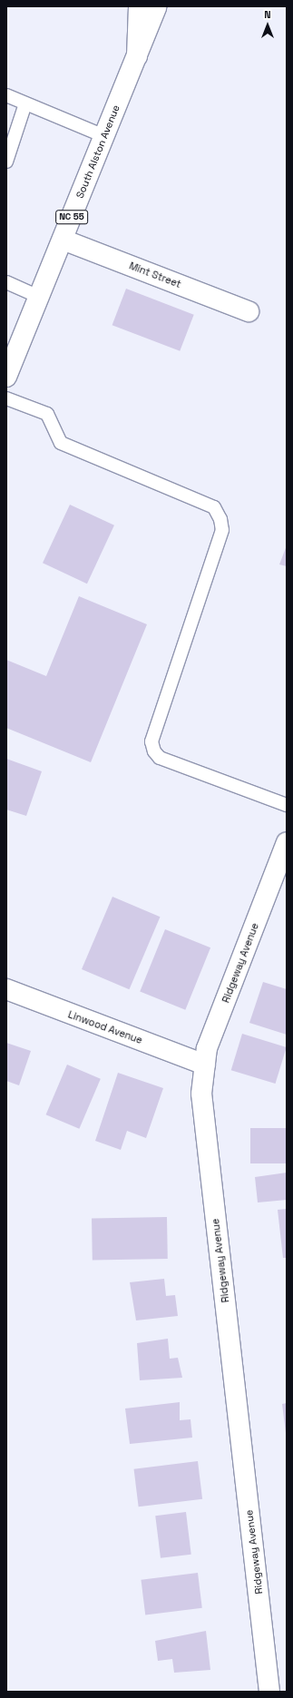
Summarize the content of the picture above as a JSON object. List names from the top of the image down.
{
  "streets": {
    "main road": [
      "South Alston Avenue",
      "NC 55",
      "Mint Street",
      "Ridgeway Avenue",
      "Linwood Avenue"
    ]
  },
  "crossings": [
    ["South Alston Avenue", "Mint Street"],
    ["Ridgeway Avenue", "Linwood Avenue"]
  ],
  "north": "top"
}
